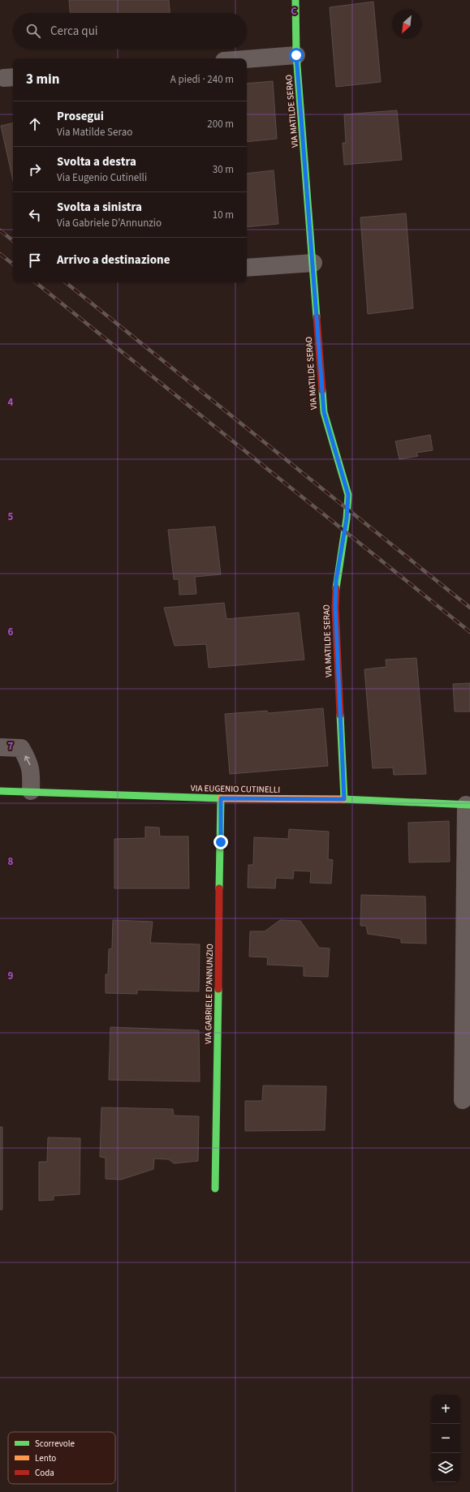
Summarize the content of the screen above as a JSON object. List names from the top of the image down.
{
  "streets": {
    "street": ["VIA MATILDE SERAO", "VIA EUGENIO CUTINELLI", "VIA GABRIELE D'ANNUNZIO"]
  },
  "crossings": [
    ["VIA MATILDE SERAO", "VIA EUGENIO CUTINELLI"],
    ["VIA EUGENIO CUTINELLI", "VIA GABRIELE D'ANNUNZIO"]
  ],
  "legend": ["Scorrevole", "Lento", "Coda"],
  "north": "bottom left",
  "page": {
    "search": "Cerca qui",
    "heading": ["3 min", "A piedi · 240 m"],
    "list": [
      ["Prosegui", "Via Matilde Serao", "200 m"],
      ["Svolta a destra", "Via Eugenio Cutinelli", "30 m"],
      ["Svolta a sinistra", "Via Gabriele D'Annunzio", "10 m"],
      "Arrivo a destinazione"
    ],
    "map_buttons": ["+", "−"]
  },
  "grid": {
    "columns": ["C"],
    "rows": [
      "4",
      "5",
      "6",
      "7",
      "8",
      "9"
    ]
  }
}
